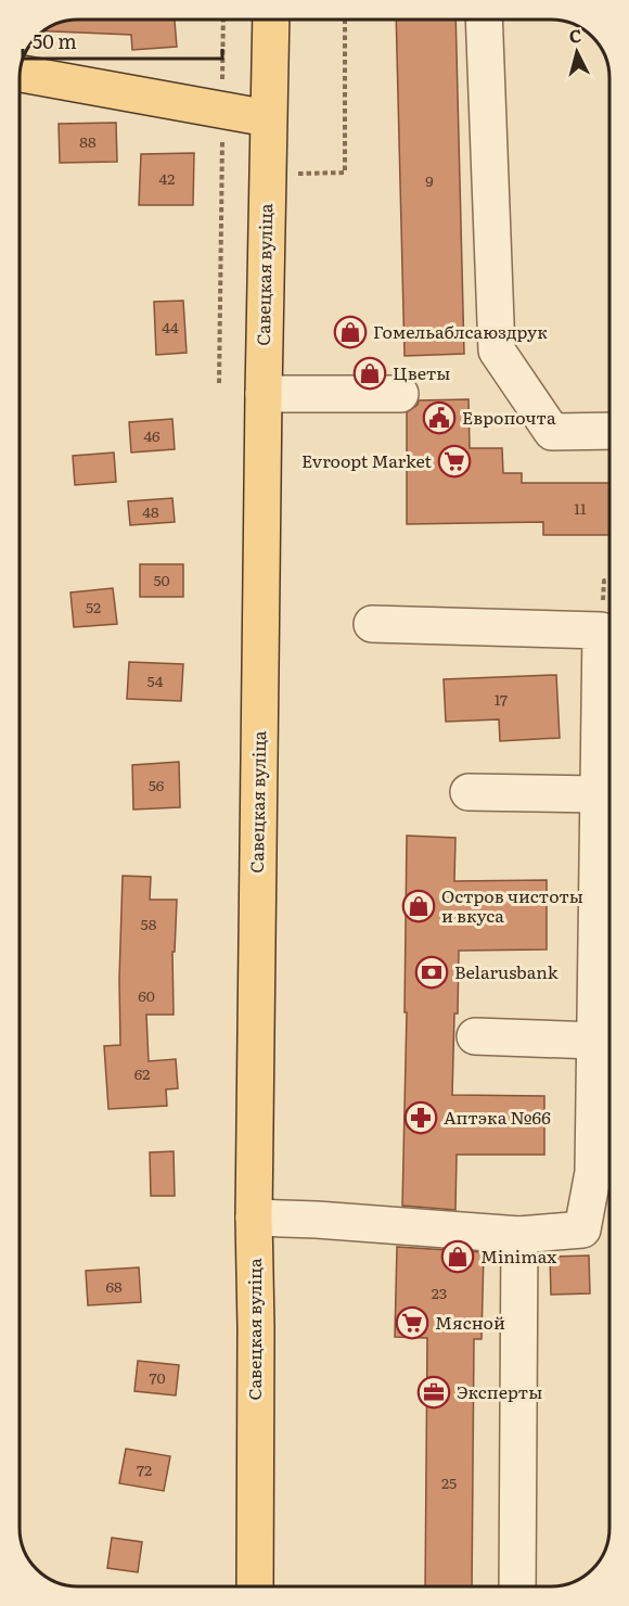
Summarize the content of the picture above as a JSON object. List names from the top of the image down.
{
  "streets": {
    "main road": ["Савецкая вуліца"]
  },
  "places": {
    "shop": [
      "Гомельаблсаюздрук",
      "Цветы",
      "Остров чистоты и вкуса",
      "Minimax"
    ],
    "public building": ["Европочта"],
    "supermarket": ["Evroopt Market", "Мясной"],
    "bank": ["Belarusbank"],
    "pharmacy": ["Аптэка №66"],
    "office": ["Эксперты"]
  },
  "house_numbers": [
    "88",
    "42",
    "9",
    "44",
    "46",
    "11",
    "48",
    "50",
    "52",
    "54",
    "17",
    "56",
    "58",
    "60",
    "62",
    "68",
    "23",
    "70",
    "72",
    "25"
  ],
  "scale_bar": "50 m",
  "north": "top"
}
